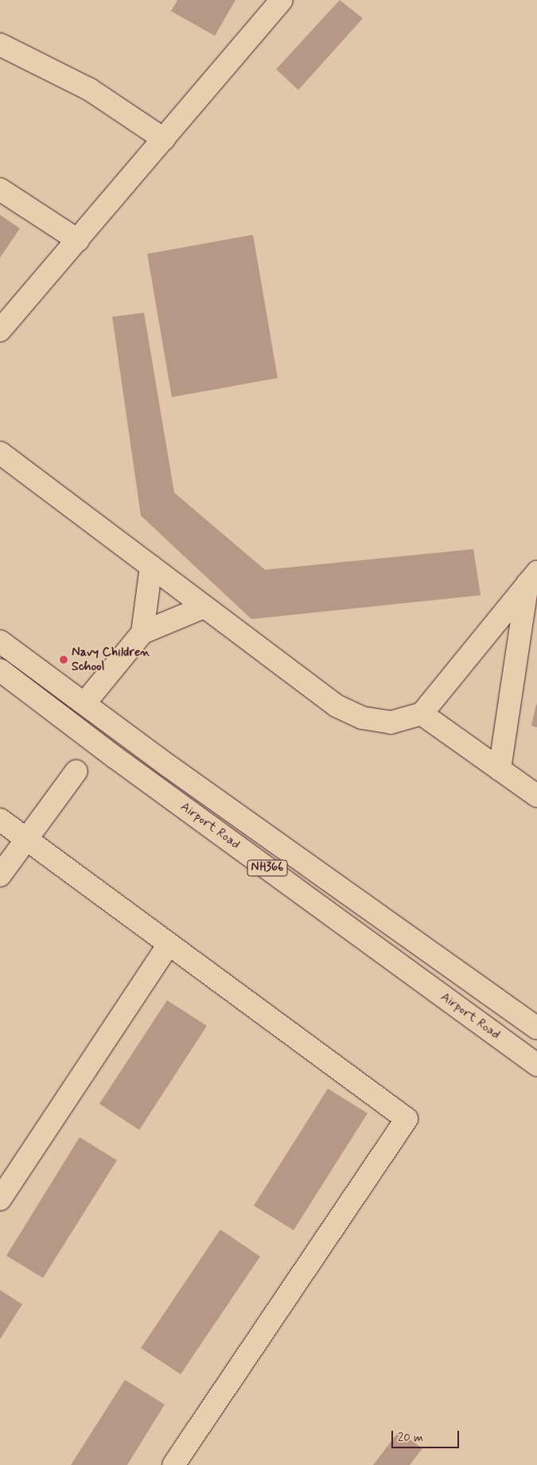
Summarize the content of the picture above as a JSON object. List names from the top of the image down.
{
  "streets": {
    "main road": ["Airport Road", "NH366"]
  },
  "places": ["Navy Children School"],
  "scale_bar": "20 m"
}
